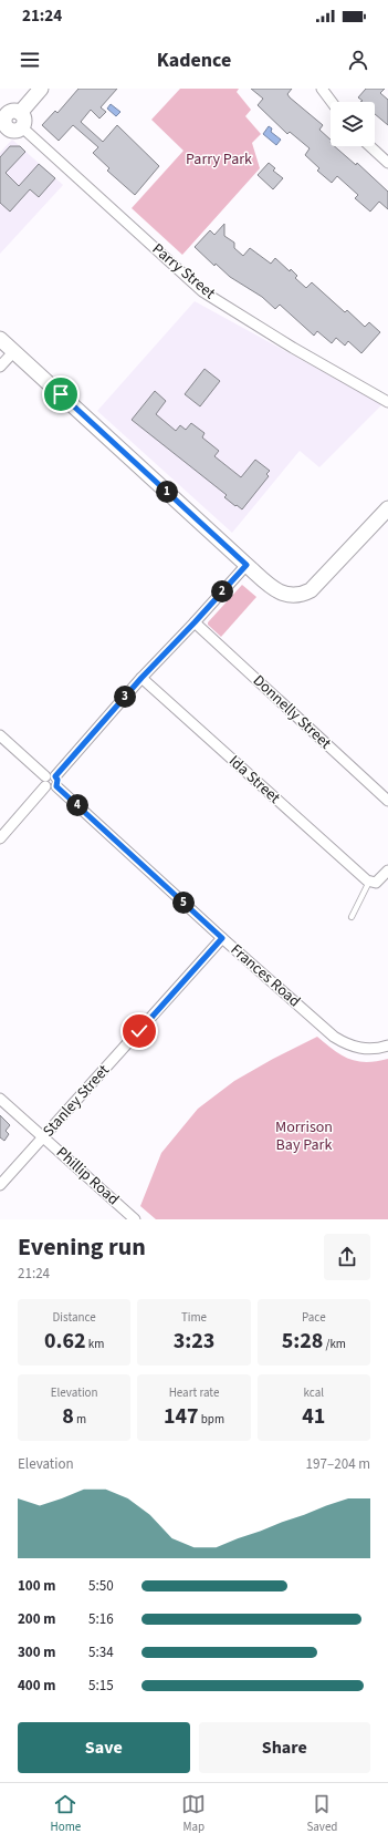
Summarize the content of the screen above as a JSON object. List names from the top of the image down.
{
  "streets": {
    "street": [
      "Parry Street",
      "Donnelly Street",
      "Ida Street",
      "Frances Road",
      "Stanley Street",
      "Phillip Road"
    ]
  },
  "crossings": [
    ["Frances Road", "Stanley Street"],
    ["Stanley Street", "Phillip Road"]
  ],
  "parks": ["Parry Park", "Morrison Bay Park"],
  "page": {
    "status": "21:24",
    "header": "Kadence",
    "pins": [
      "1",
      "2",
      "3",
      "4",
      "5"
    ],
    "heading": ["Evening run", "21:24"],
    "stats": [
      ["Distance", "0.62 km"],
      ["Time", "3:23"],
      ["Pace", "5:28 /km"],
      ["Elevation", "8 m"],
      ["Heart rate", "147 bpm"],
      ["kcal", "41"]
    ],
    "chart": ["Elevation", "197–204 m"],
    "list": [
      {
        "name": "100 m",
        "note": "5:50"
      },
      {
        "name": "200 m",
        "note": "5:16"
      },
      {
        "name": "300 m",
        "note": "5:34"
      },
      {
        "name": "400 m",
        "note": "5:15"
      }
    ],
    "buttons": ["Save", "Share"],
    "tabs": ["Home", "Map", "Saved"]
  }
}
